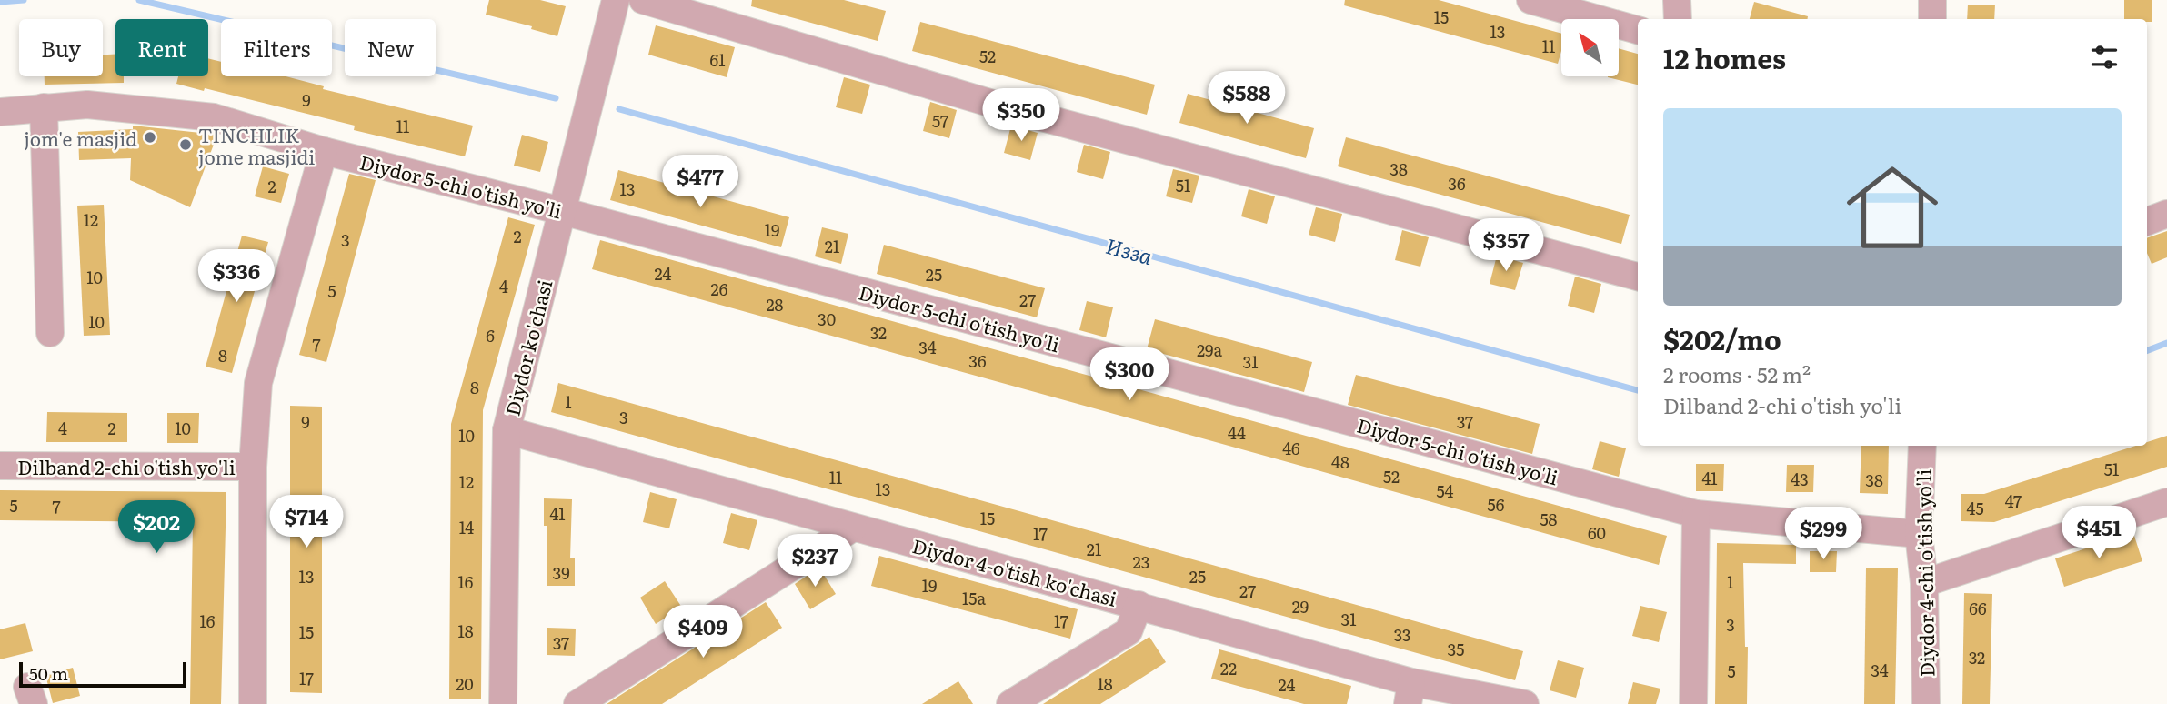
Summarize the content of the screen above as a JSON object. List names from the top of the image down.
{
  "streets": {
    "street": [
      "Diydor 5-chi o'tish yo'li",
      "Diydor ko'chasi",
      "Dilband 2-chi o'tish yo'li",
      "Diydor 4-o'tish ko'chasi",
      "Diydor 4-chi o'tish yo'li"
    ]
  },
  "crossings": [
    ["Diydor 5-chi o'tish yo'li", "Diydor ko'chasi"],
    ["Diydor 5-chi o'tish yo'li", "Diydor 4-chi o'tish yo'li"],
    ["Diydor ko'chasi", "Diydor 4-o'tish ko'chasi"]
  ],
  "water": ["Изза"],
  "places": ["jom'e masjid", "TINCHLIK jome masjidi"],
  "house_numbers": [
    "15",
    "13",
    "11",
    "52",
    "61",
    "9",
    "57",
    "11",
    "38",
    "36",
    "51",
    "2",
    "13",
    "12",
    "19",
    "2",
    "3",
    "21",
    "24",
    "25",
    "10",
    "4",
    "26",
    "5",
    "27",
    "28",
    "30",
    "10",
    "32",
    "6",
    "7",
    "34",
    "29a",
    "8",
    "36",
    "31",
    "8",
    "1",
    "3",
    "9",
    "37",
    "4",
    "2",
    "10",
    "44",
    "10",
    "46",
    "48",
    "51",
    "52",
    "11",
    "41",
    "43",
    "38",
    "12",
    "13",
    "54",
    "47",
    "56",
    "5",
    "7",
    "45",
    "41",
    "15",
    "58",
    "14",
    "60",
    "17",
    "21",
    "23",
    "39",
    "13",
    "25",
    "16",
    "1",
    "19",
    "27",
    "15a",
    "29",
    "66",
    "31",
    "16",
    "17",
    "3",
    "18",
    "15",
    "33",
    "37",
    "35",
    "32",
    "22",
    "34",
    "5",
    "17",
    "20",
    "18",
    "24"
  ],
  "scale_bar": "50 m",
  "north": "top left",
  "page": {
    "chip": [
      "Buy",
      "Rent",
      "Filters",
      "New"
    ],
    "heading": "12 homes",
    "price": [
      "$588",
      "$350",
      "$477",
      "$357",
      "$336",
      "$300",
      "$714",
      "$202",
      "$451",
      "$299",
      "$237",
      "$409"
    ],
    "list": [
      {
        "name": "$202/mo",
        "note": "2 rooms · 52 m² · Dilband 2-chi o'tish yo'li"
      }
    ],
    "scale": "50 m"
  }
}
